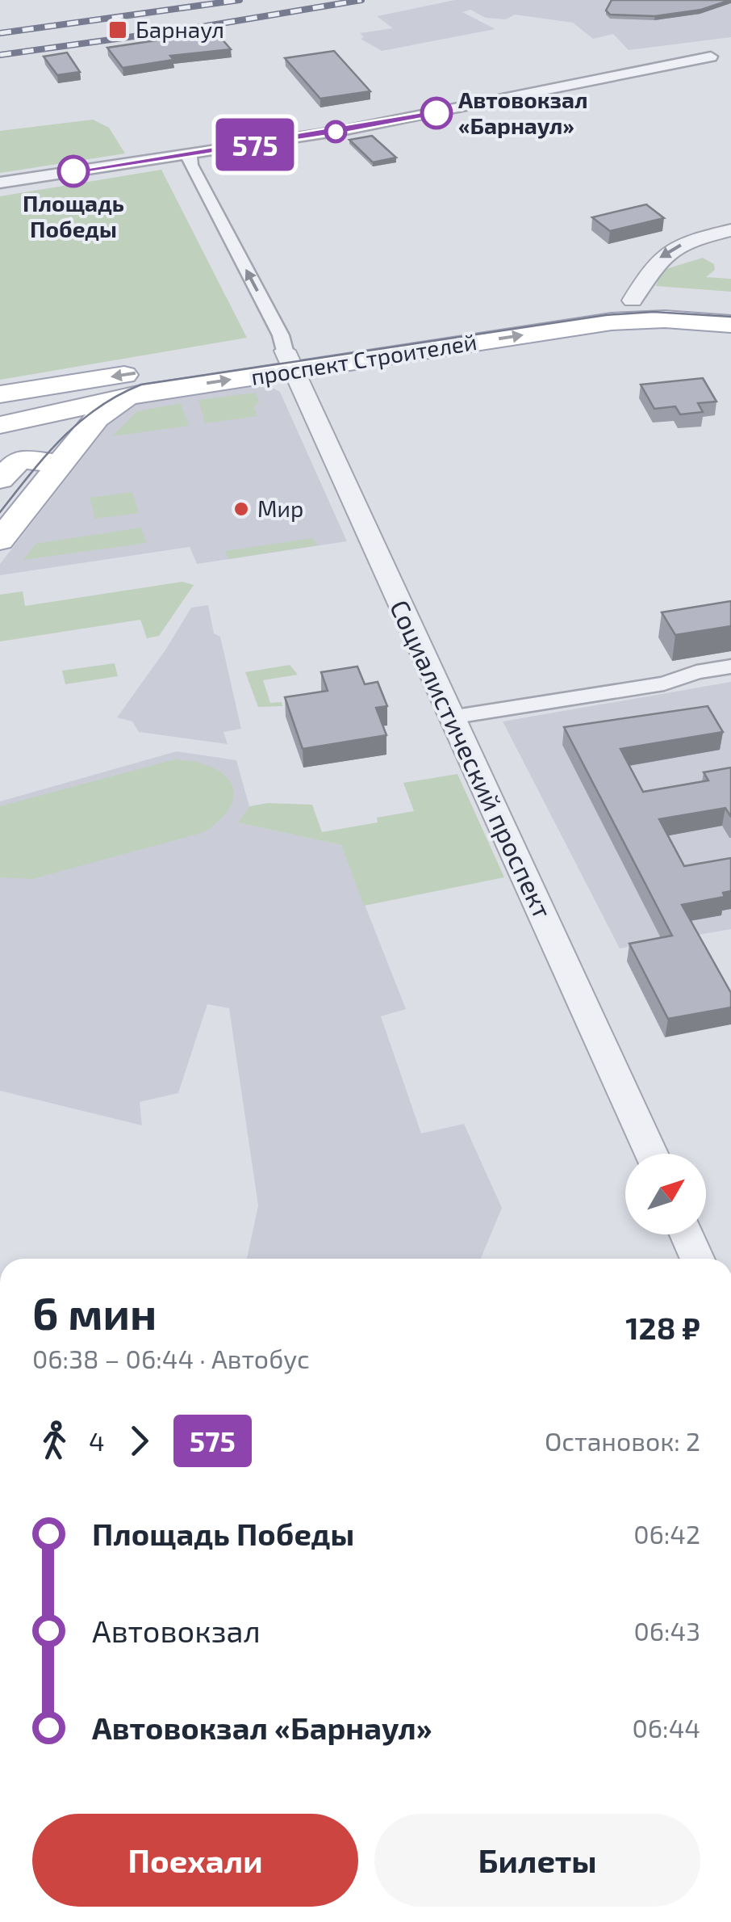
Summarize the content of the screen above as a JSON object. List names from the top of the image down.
{
  "streets": {
    "main road": ["проспект Строителей"],
    "street": ["Социалистический проспект"]
  },
  "crossings": [
    ["проспект Строителей", "Социалистический проспект"]
  ],
  "places": {
    "transit": ["Барнаул"],
    "other": ["Автовокзал «Барнаул»", "Площадь Победы", "Мир"]
  },
  "lines": ["bus line 575"],
  "north": "top right",
  "page": {
    "on_map": "575",
    "heading": ["6 мин", "06:38 – 06:44 · Автобус", "128 ₽"],
    "legs": ["4", "575", "Остановок: 2"],
    "list": [
      {
        "name": "Площадь Победы",
        "value": "06:42"
      },
      {
        "name": "Автовокзал",
        "value": "06:43"
      },
      {
        "name": "Автовокзал «Барнаул»",
        "value": "06:44"
      }
    ],
    "buttons": ["Поехали", "Билеты"]
  }
}
